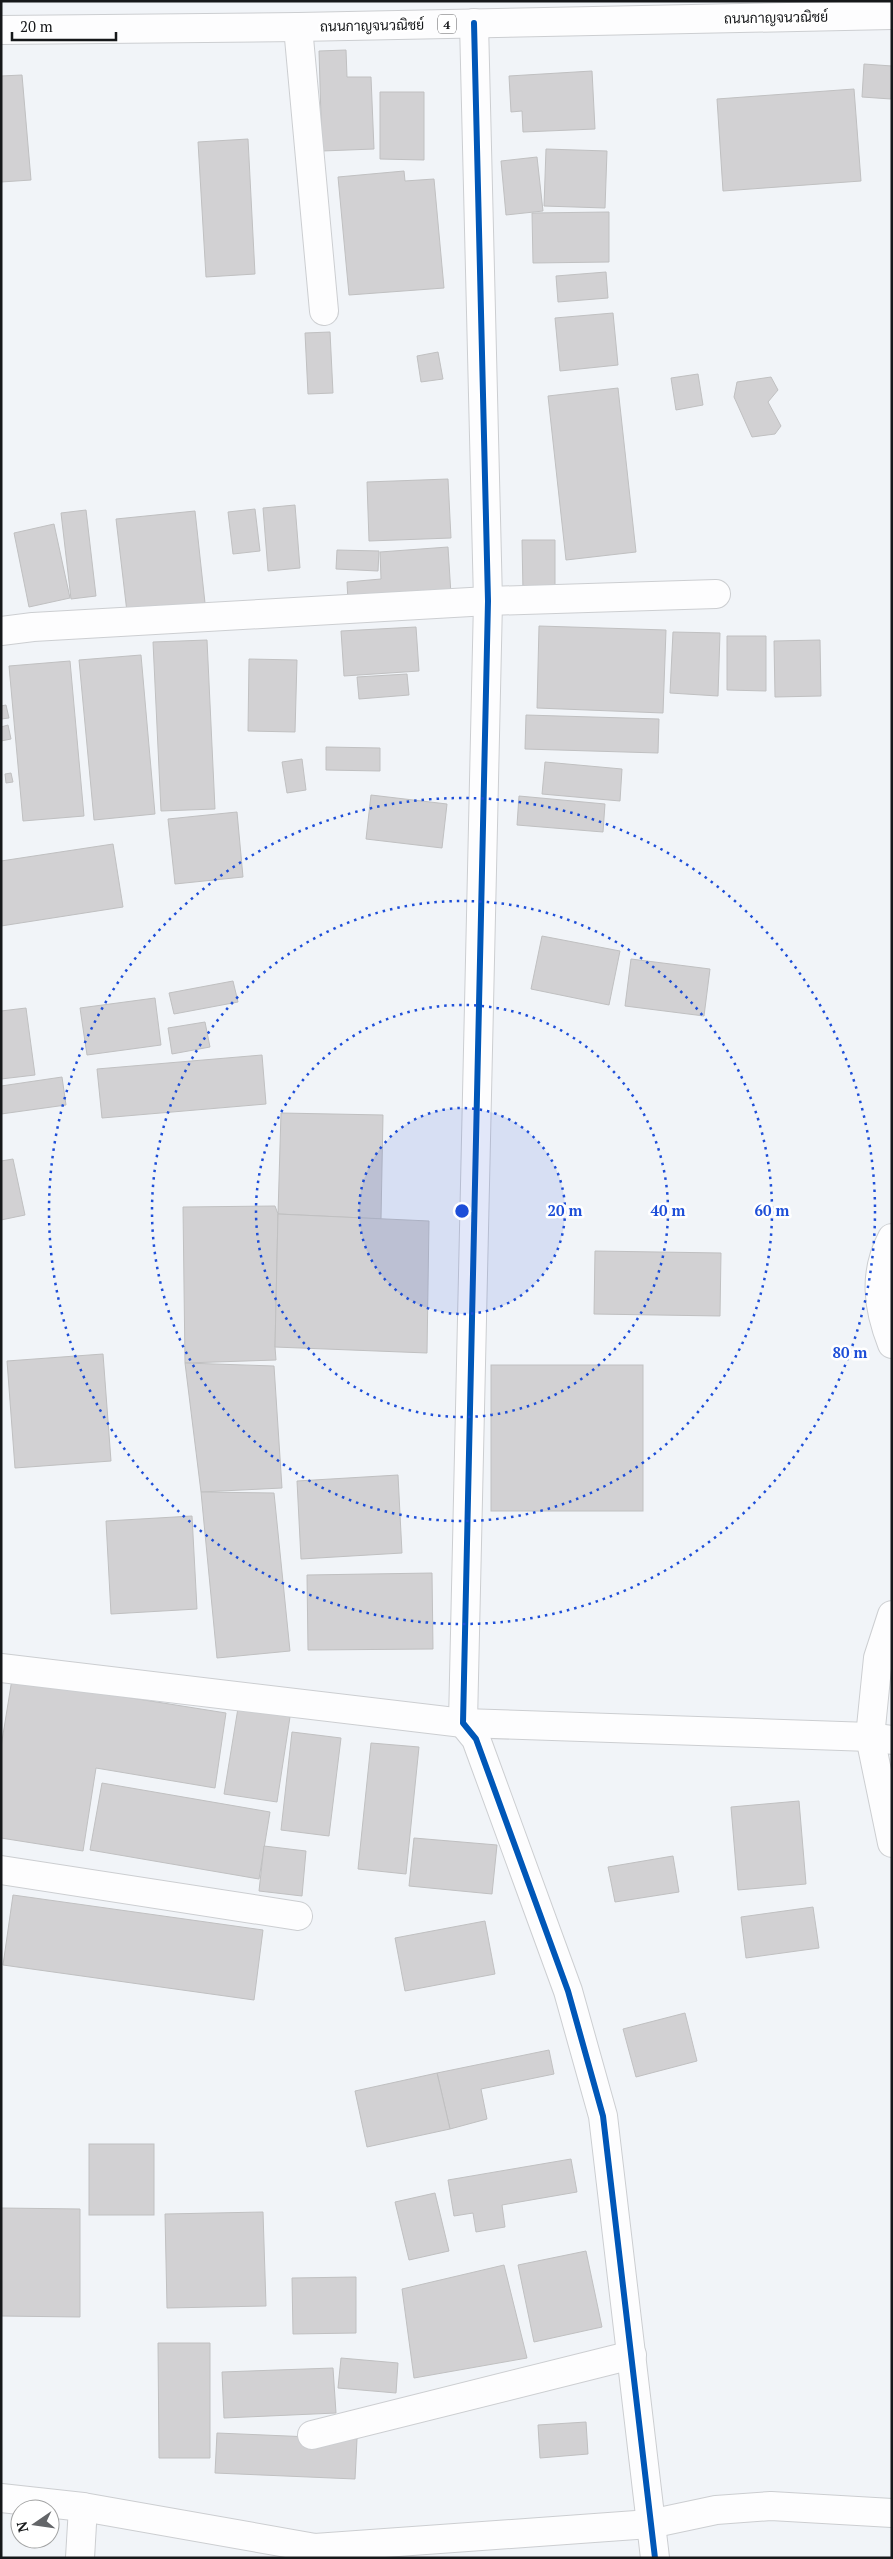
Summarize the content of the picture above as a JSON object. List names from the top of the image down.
{
  "streets": {
    "main road": ["ถนนกาญจนวณิชย์", "4"]
  },
  "scale_bar": "20 m",
  "north": "left",
  "rings": [
    "20 m",
    "40 m",
    "60 m",
    "80 m"
  ]
}
